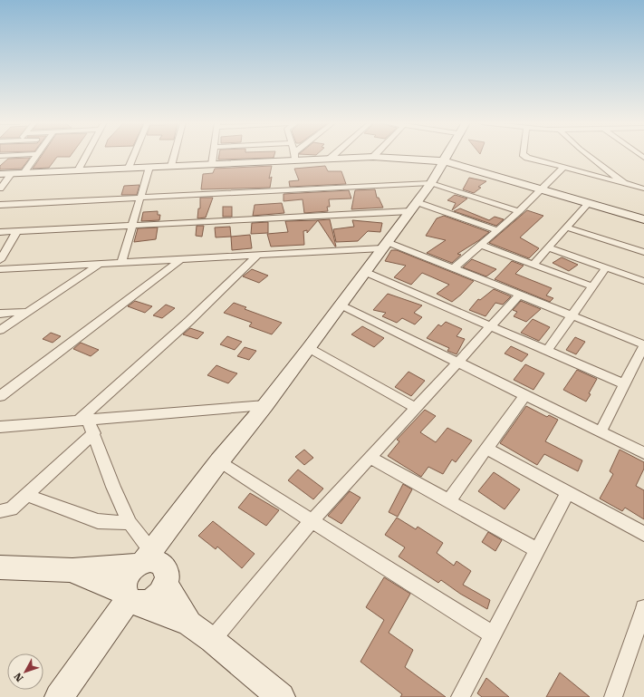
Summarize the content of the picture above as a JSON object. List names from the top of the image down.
{
  "north": "bottom left"
}
